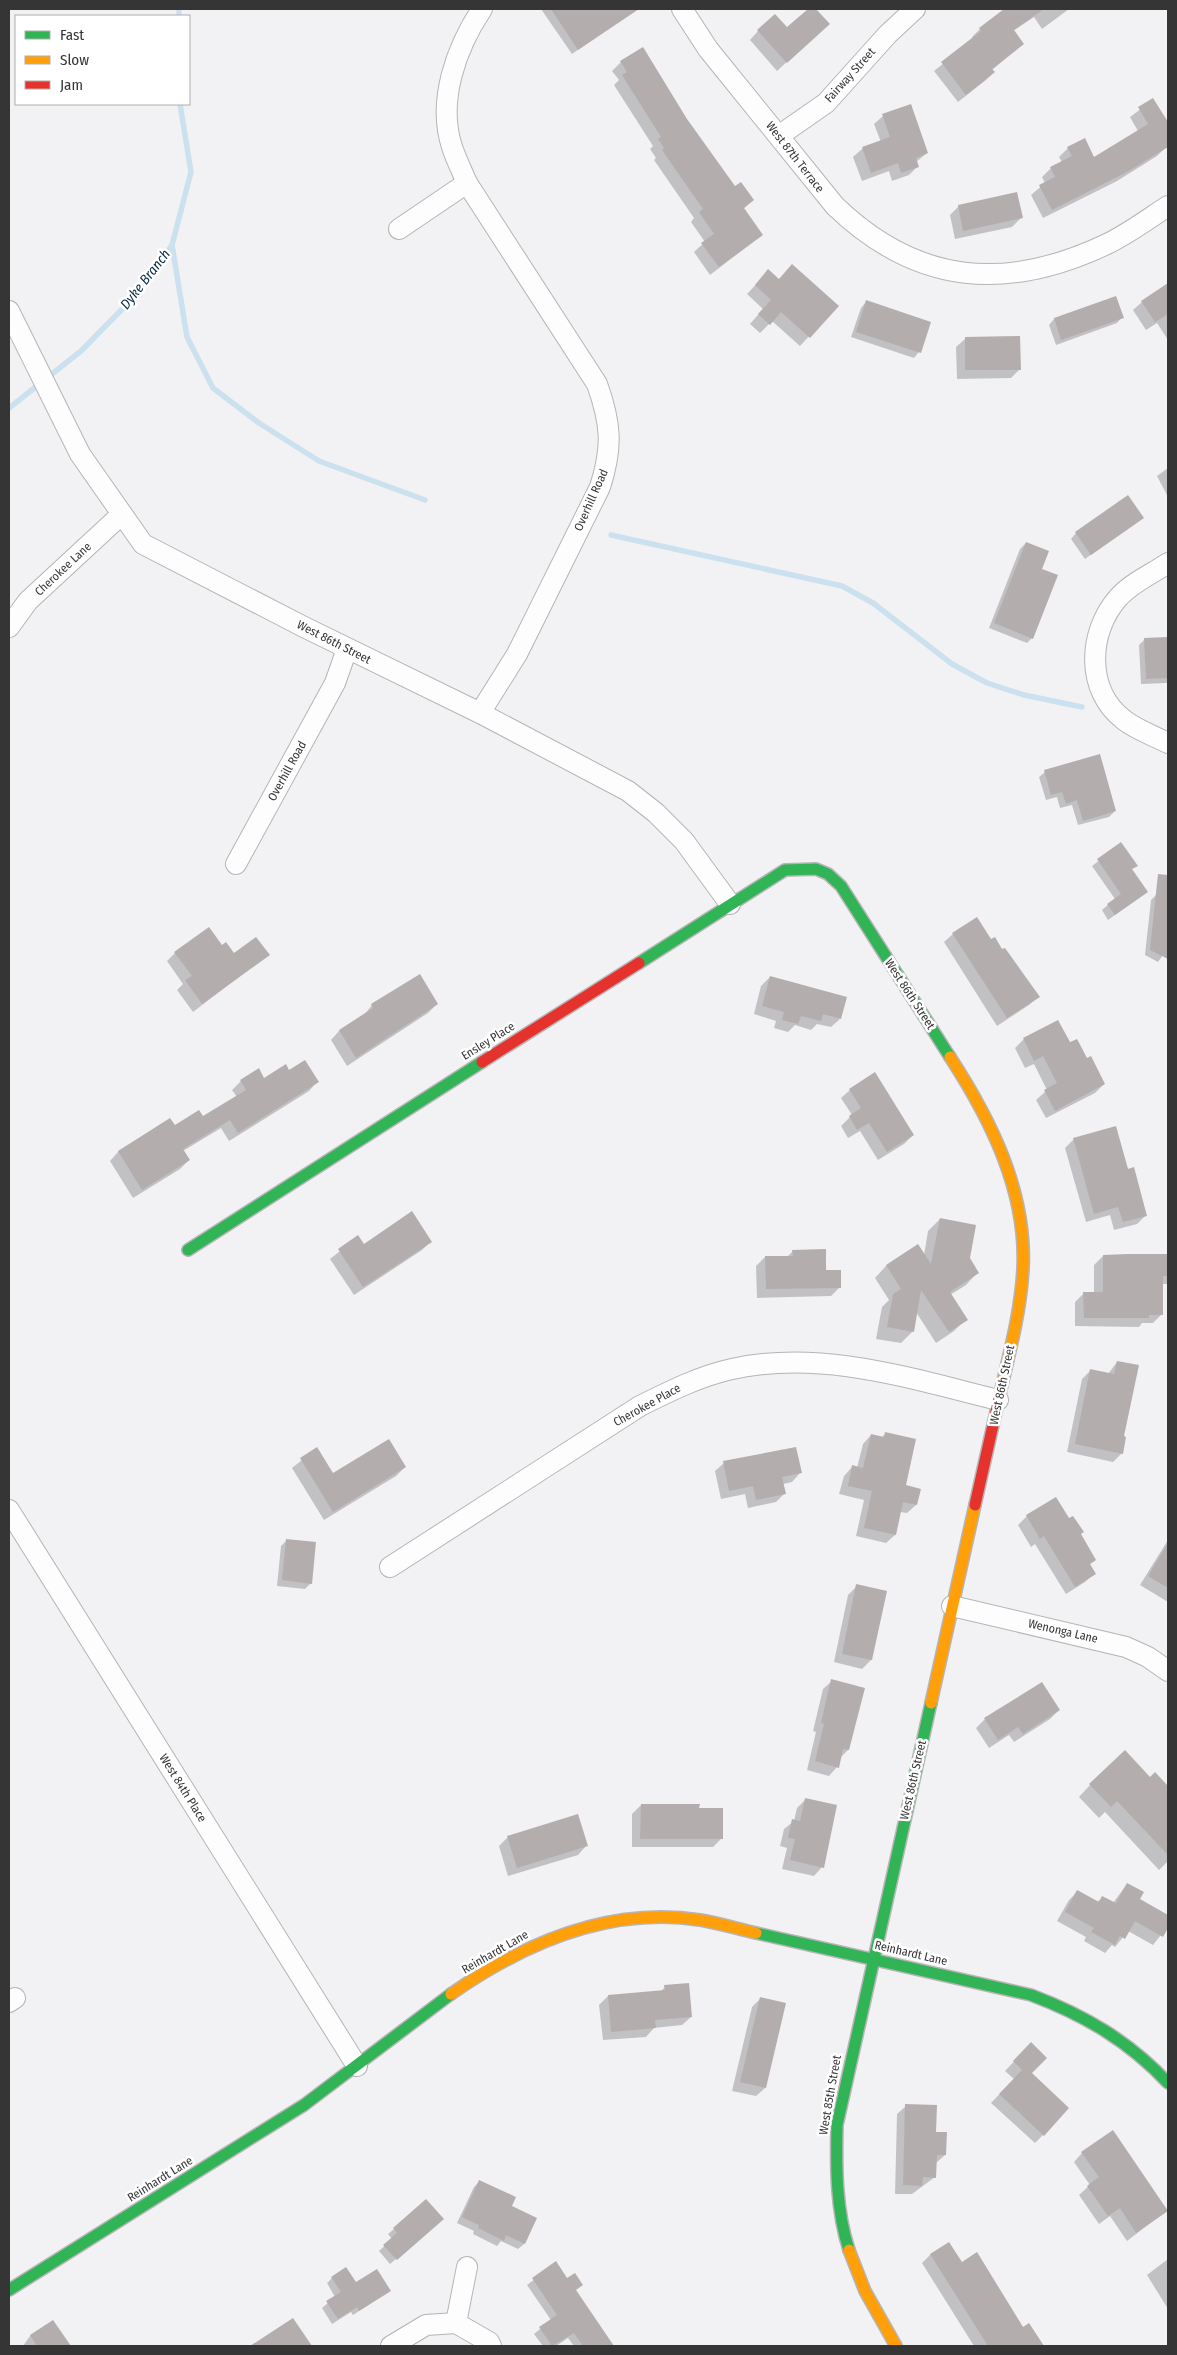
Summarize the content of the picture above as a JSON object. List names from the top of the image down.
{
  "streets": {
    "street": [
      "Fairway Street",
      "West 87th Terrace",
      "Overhill Road",
      "Cherokee Lane",
      "West 86th Street",
      "Ensley Place",
      "Cherokee Place",
      "Wenonga Lane",
      "West 84th Place",
      "Reinhardt Lane",
      "West 85th Street"
    ]
  },
  "crossings": [
    ["Fairway Street", "West 87th Terrace"],
    ["Overhill Road", "West 86th Street"],
    ["Cherokee Lane", "West 86th Street"],
    ["West 86th Street", "Ensley Place"],
    ["West 86th Street", "Cherokee Place"],
    ["West 86th Street", "Wenonga Lane"],
    ["West 86th Street", "Reinhardt Lane"],
    ["West 86th Street", "West 85th Street"],
    ["West 84th Place", "Reinhardt Lane"],
    ["Reinhardt Lane", "West 85th Street"]
  ],
  "water": ["Dyke Branch"],
  "legend": ["Fast", "Slow", "Jam"]
}
